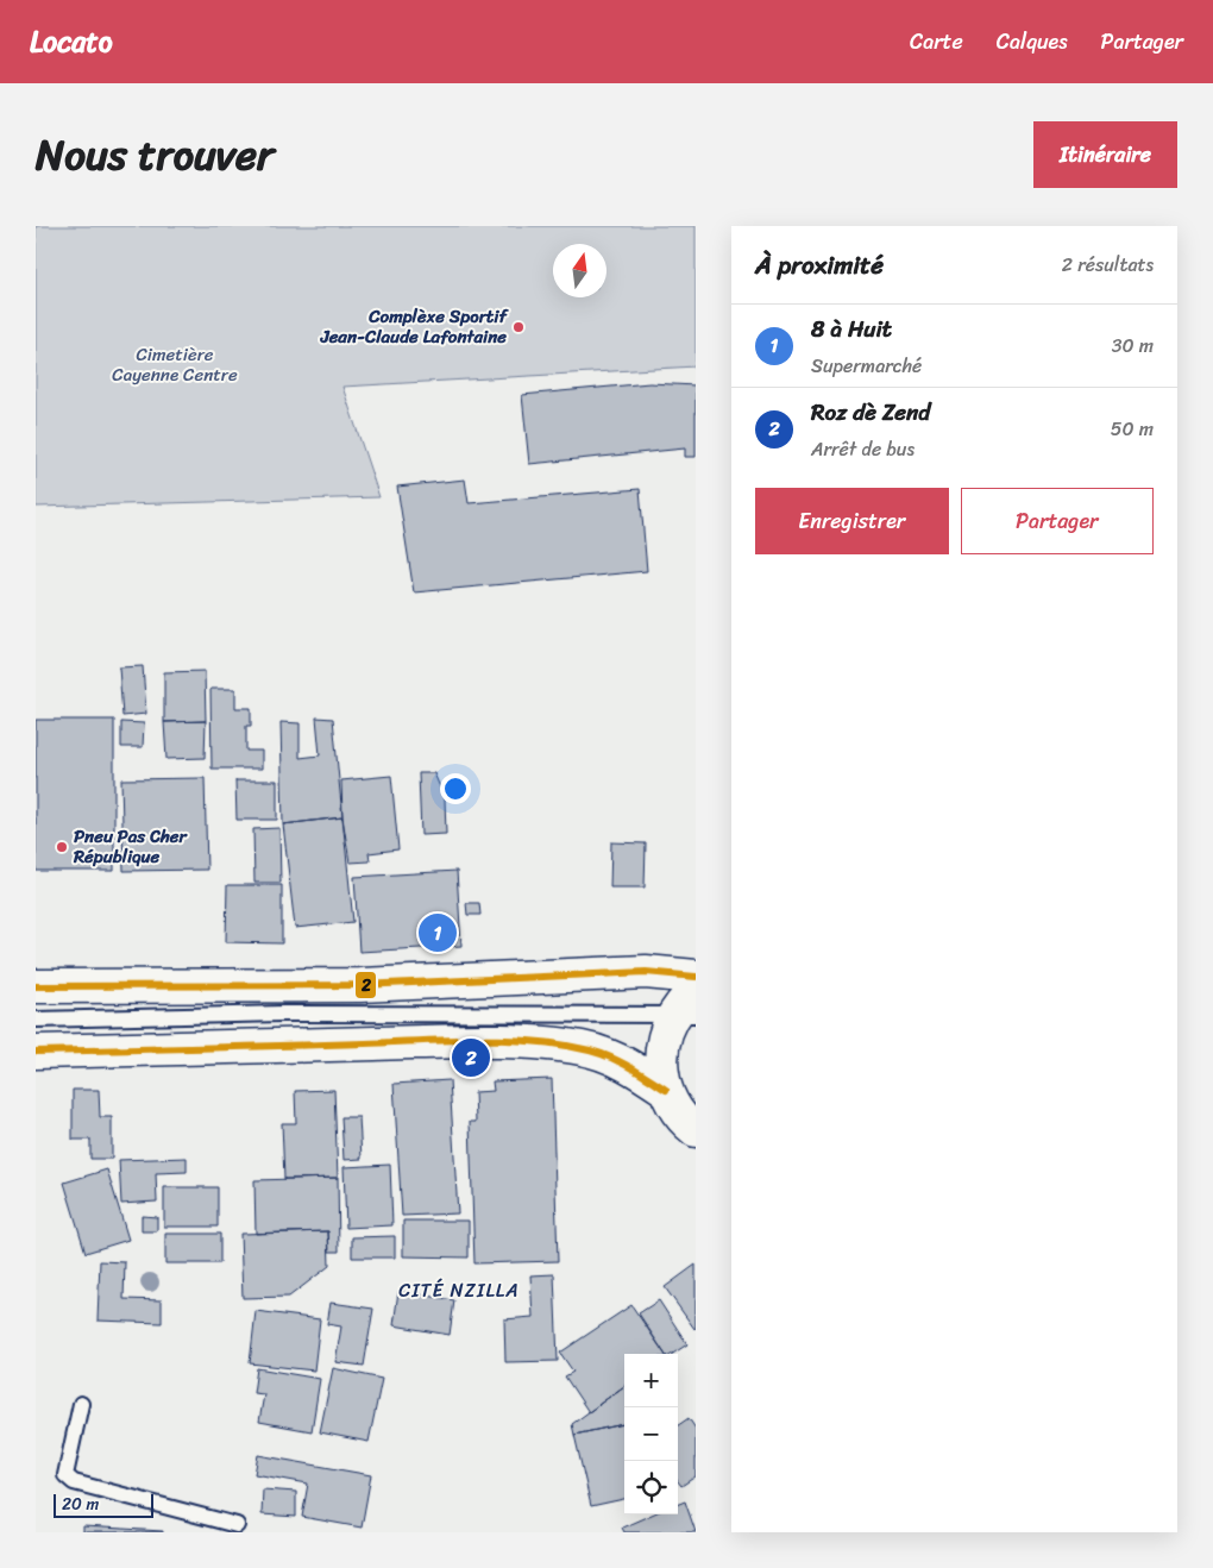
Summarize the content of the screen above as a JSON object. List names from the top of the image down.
{
  "districts": ["CITÉ NZILLA"],
  "parks": ["Cimetière Cayenne Centre"],
  "places": ["Complèxe Sportif Jean-Claude Lafontaine", "Pneu Pas Cher République"],
  "lines": ["transit line 2"],
  "scale_bar": "20 m",
  "north": "top",
  "page": {
    "header": "Locato",
    "nav": ["Carte", "Calques", "Partager"],
    "title": "Nous trouver",
    "buttons": [
      "Itinéraire",
      ["Enregistrer", "Partager"]
    ],
    "heading": ["À proximité", "2 résultats"],
    "list": [
      {
        "mark": "1",
        "name": "8 à Huit",
        "note": "Supermarché",
        "value": "30 m"
      },
      {
        "mark": "2",
        "name": "Roz dè Zend",
        "note": "Arrêt de bus",
        "value": "50 m"
      }
    ],
    "pins": ["1", "2"],
    "map_buttons": ["+", "−"],
    "scale": "20 m"
  }
}
